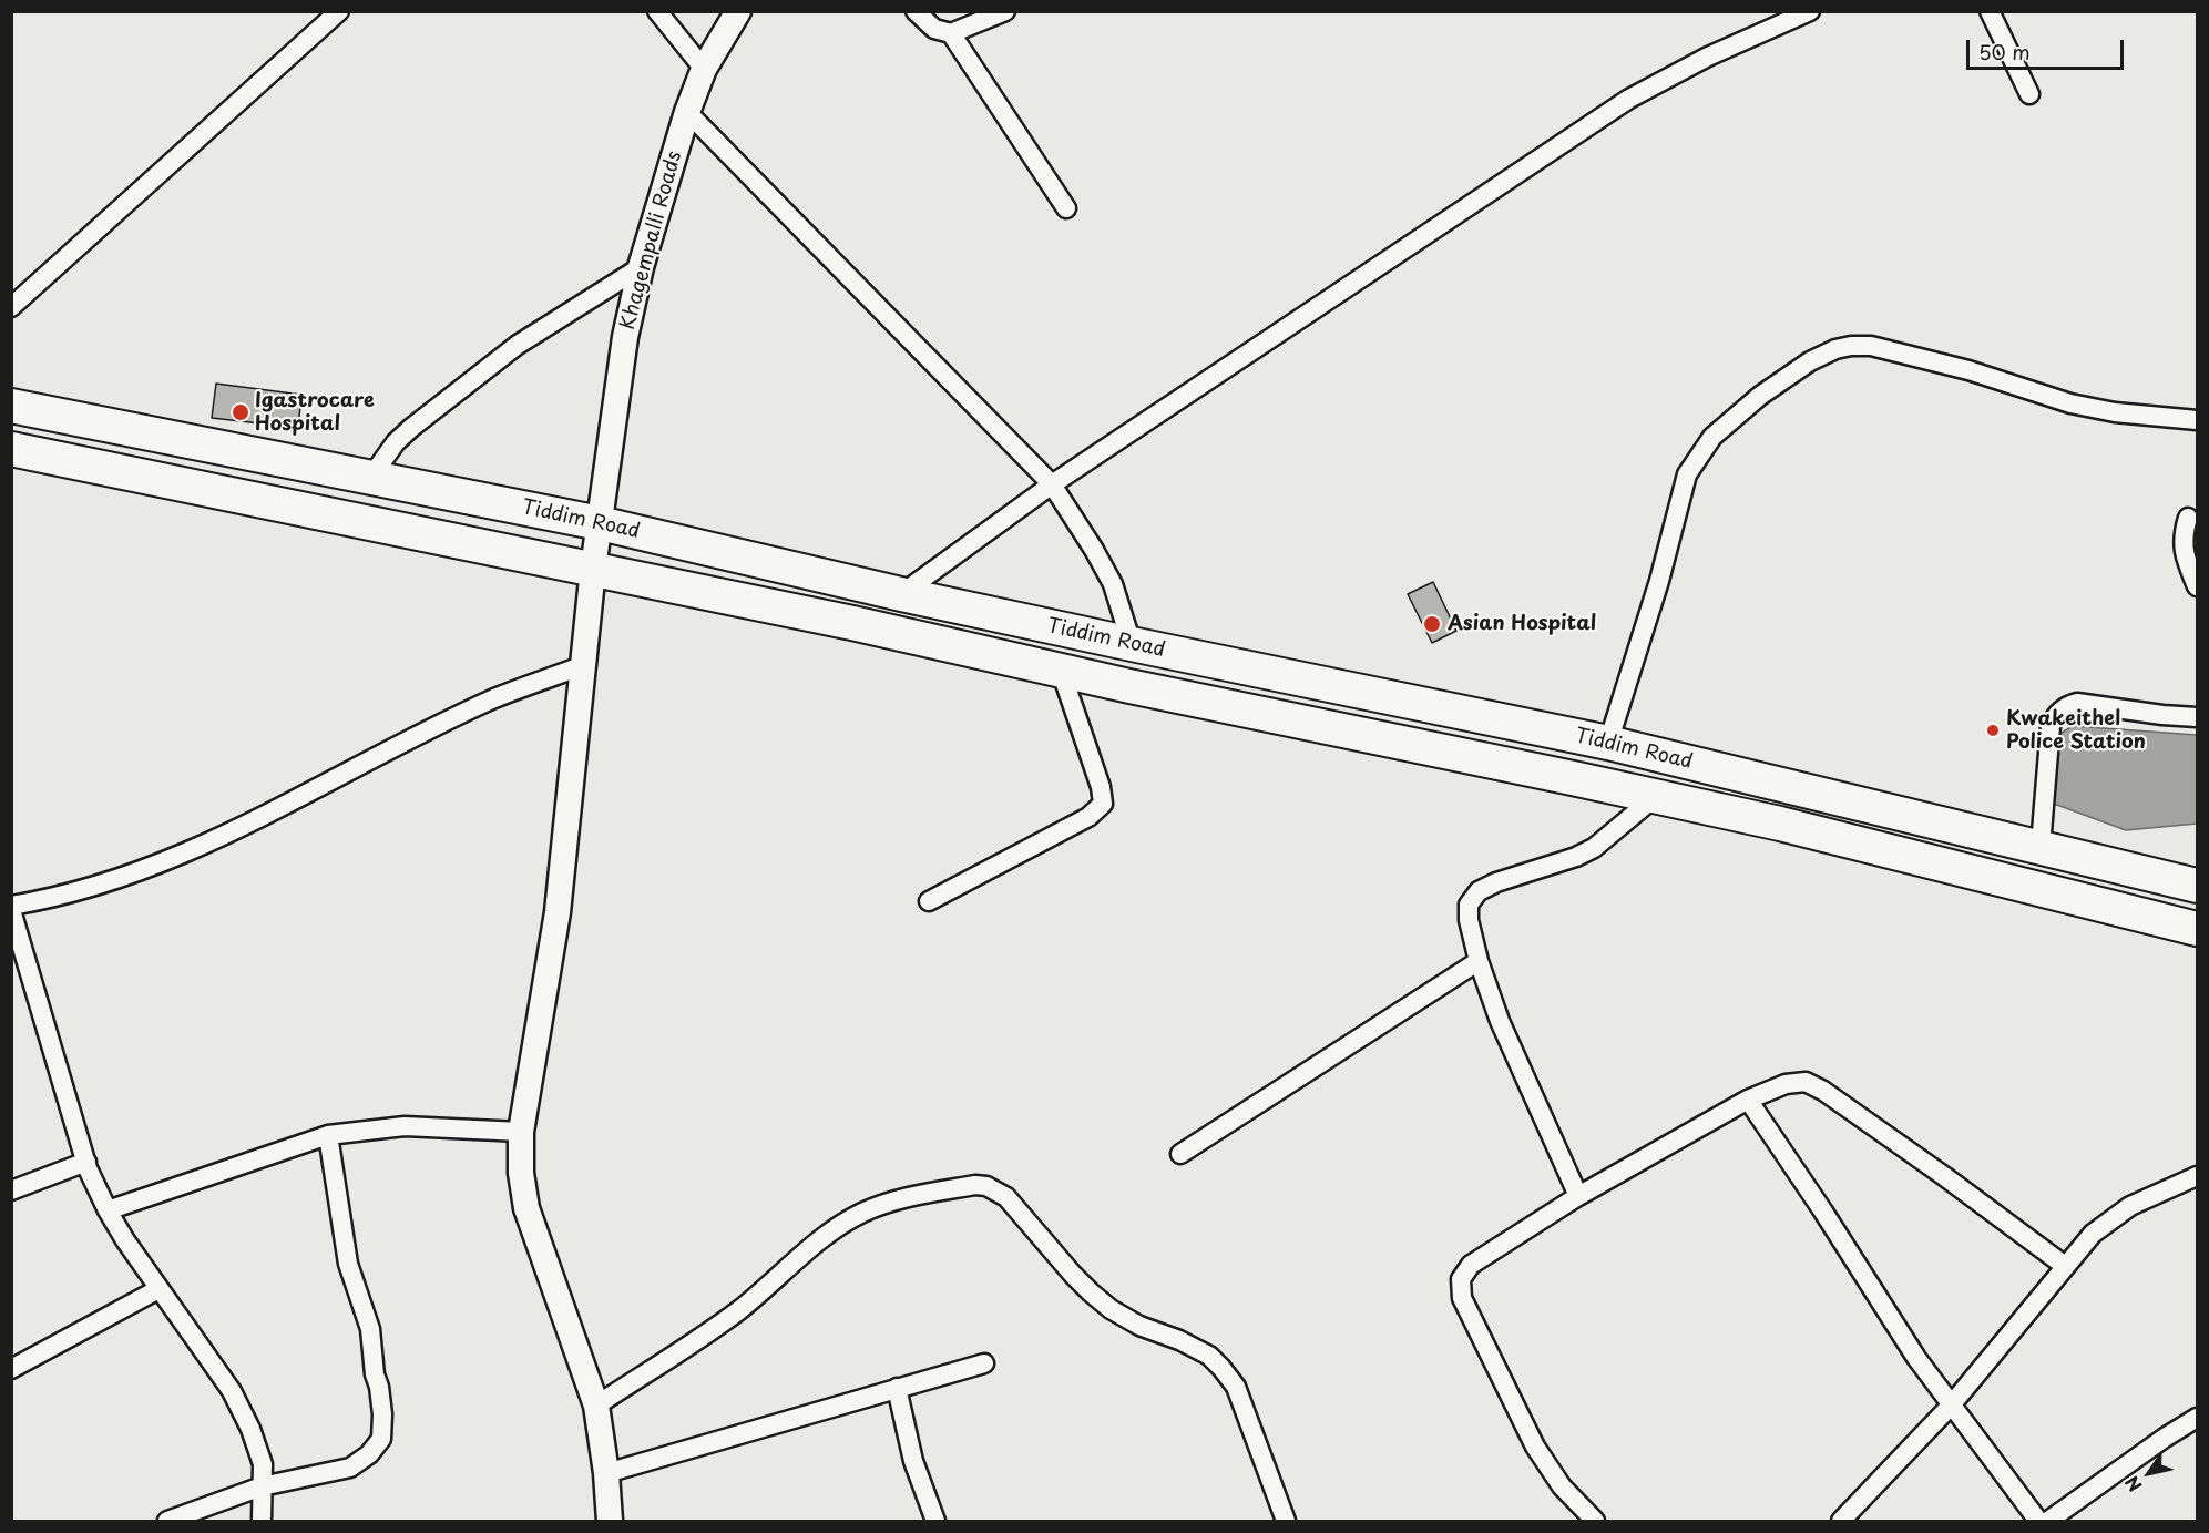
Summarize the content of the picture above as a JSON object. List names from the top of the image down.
{
  "streets": {
    "highway": ["Tiddim Road"],
    "street": ["Khagempalli Roads"]
  },
  "crossings": [
    ["Khagempalli Roads", "Tiddim Road"]
  ],
  "places": ["Igastrocare Hospital", "Asian Hospital", "Kwakeithel Police Station"],
  "scale_bar": "50 m",
  "north": "bottom left"
}
